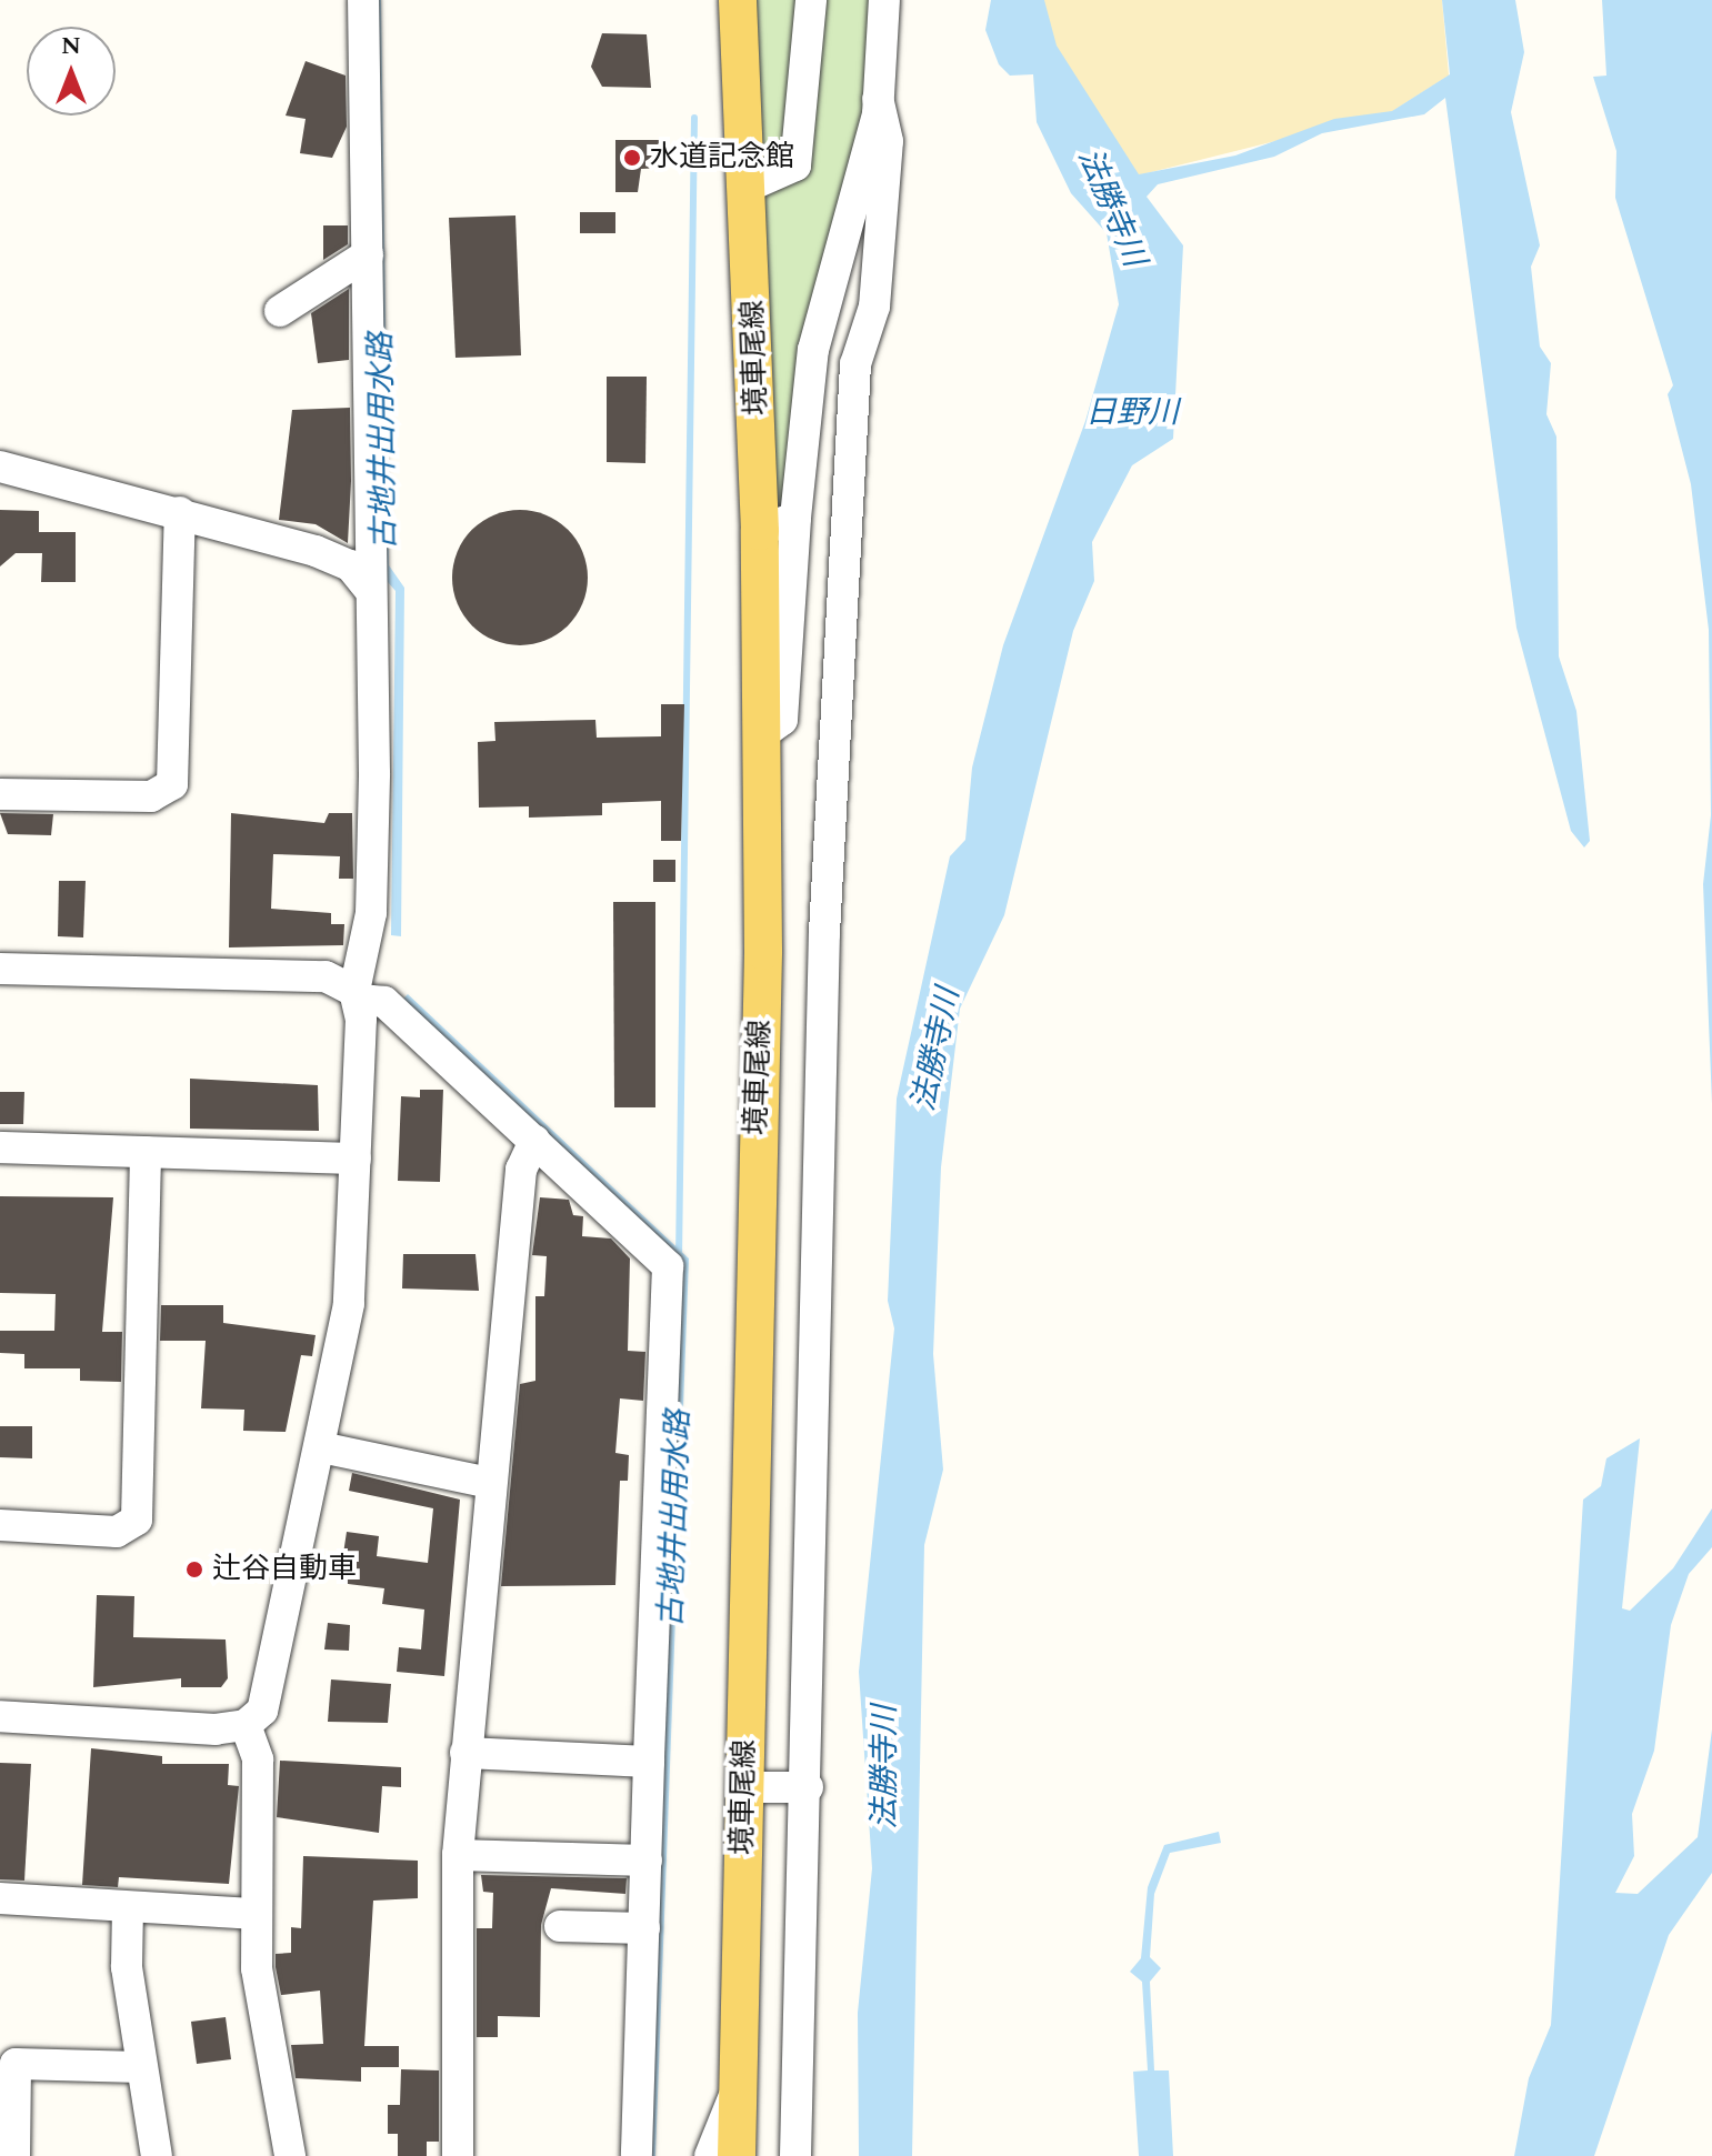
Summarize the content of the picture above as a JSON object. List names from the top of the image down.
{
  "streets": {
    "main road": ["境車尾線"]
  },
  "water": ["法勝寺川", "日野川", "古地井出用水路"],
  "places": ["水道記念館", "辻谷自動車"],
  "north": "top"
}
